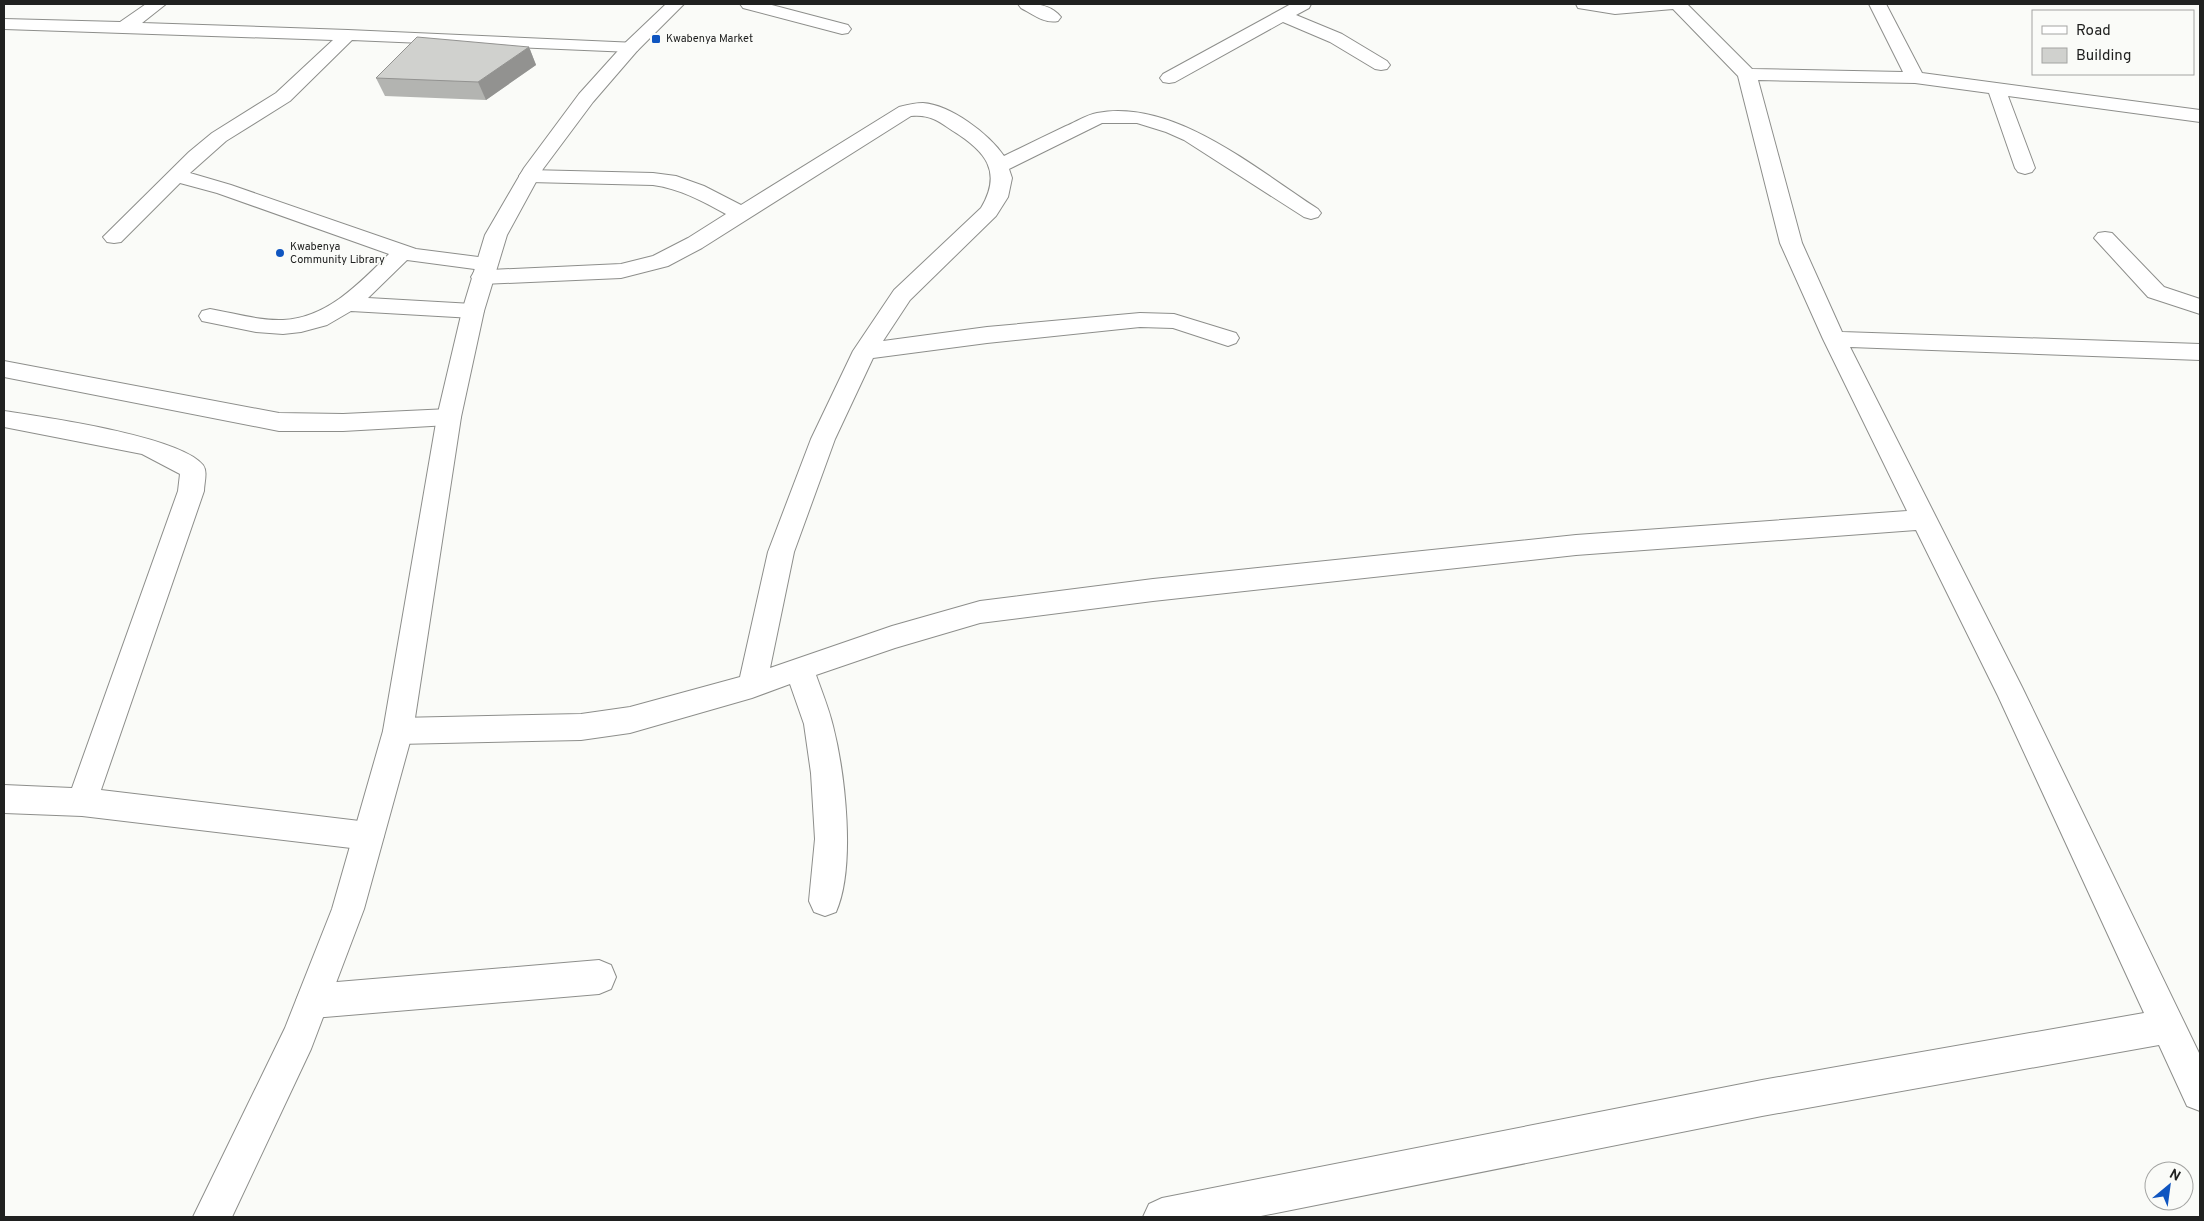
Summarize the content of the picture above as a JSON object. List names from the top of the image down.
{
  "places": {
    "transit": ["Kwabenya Market"],
    "other": ["Kwabenya Community Library"]
  },
  "legend": ["Road", "Building"],
  "north": "top right"
}
